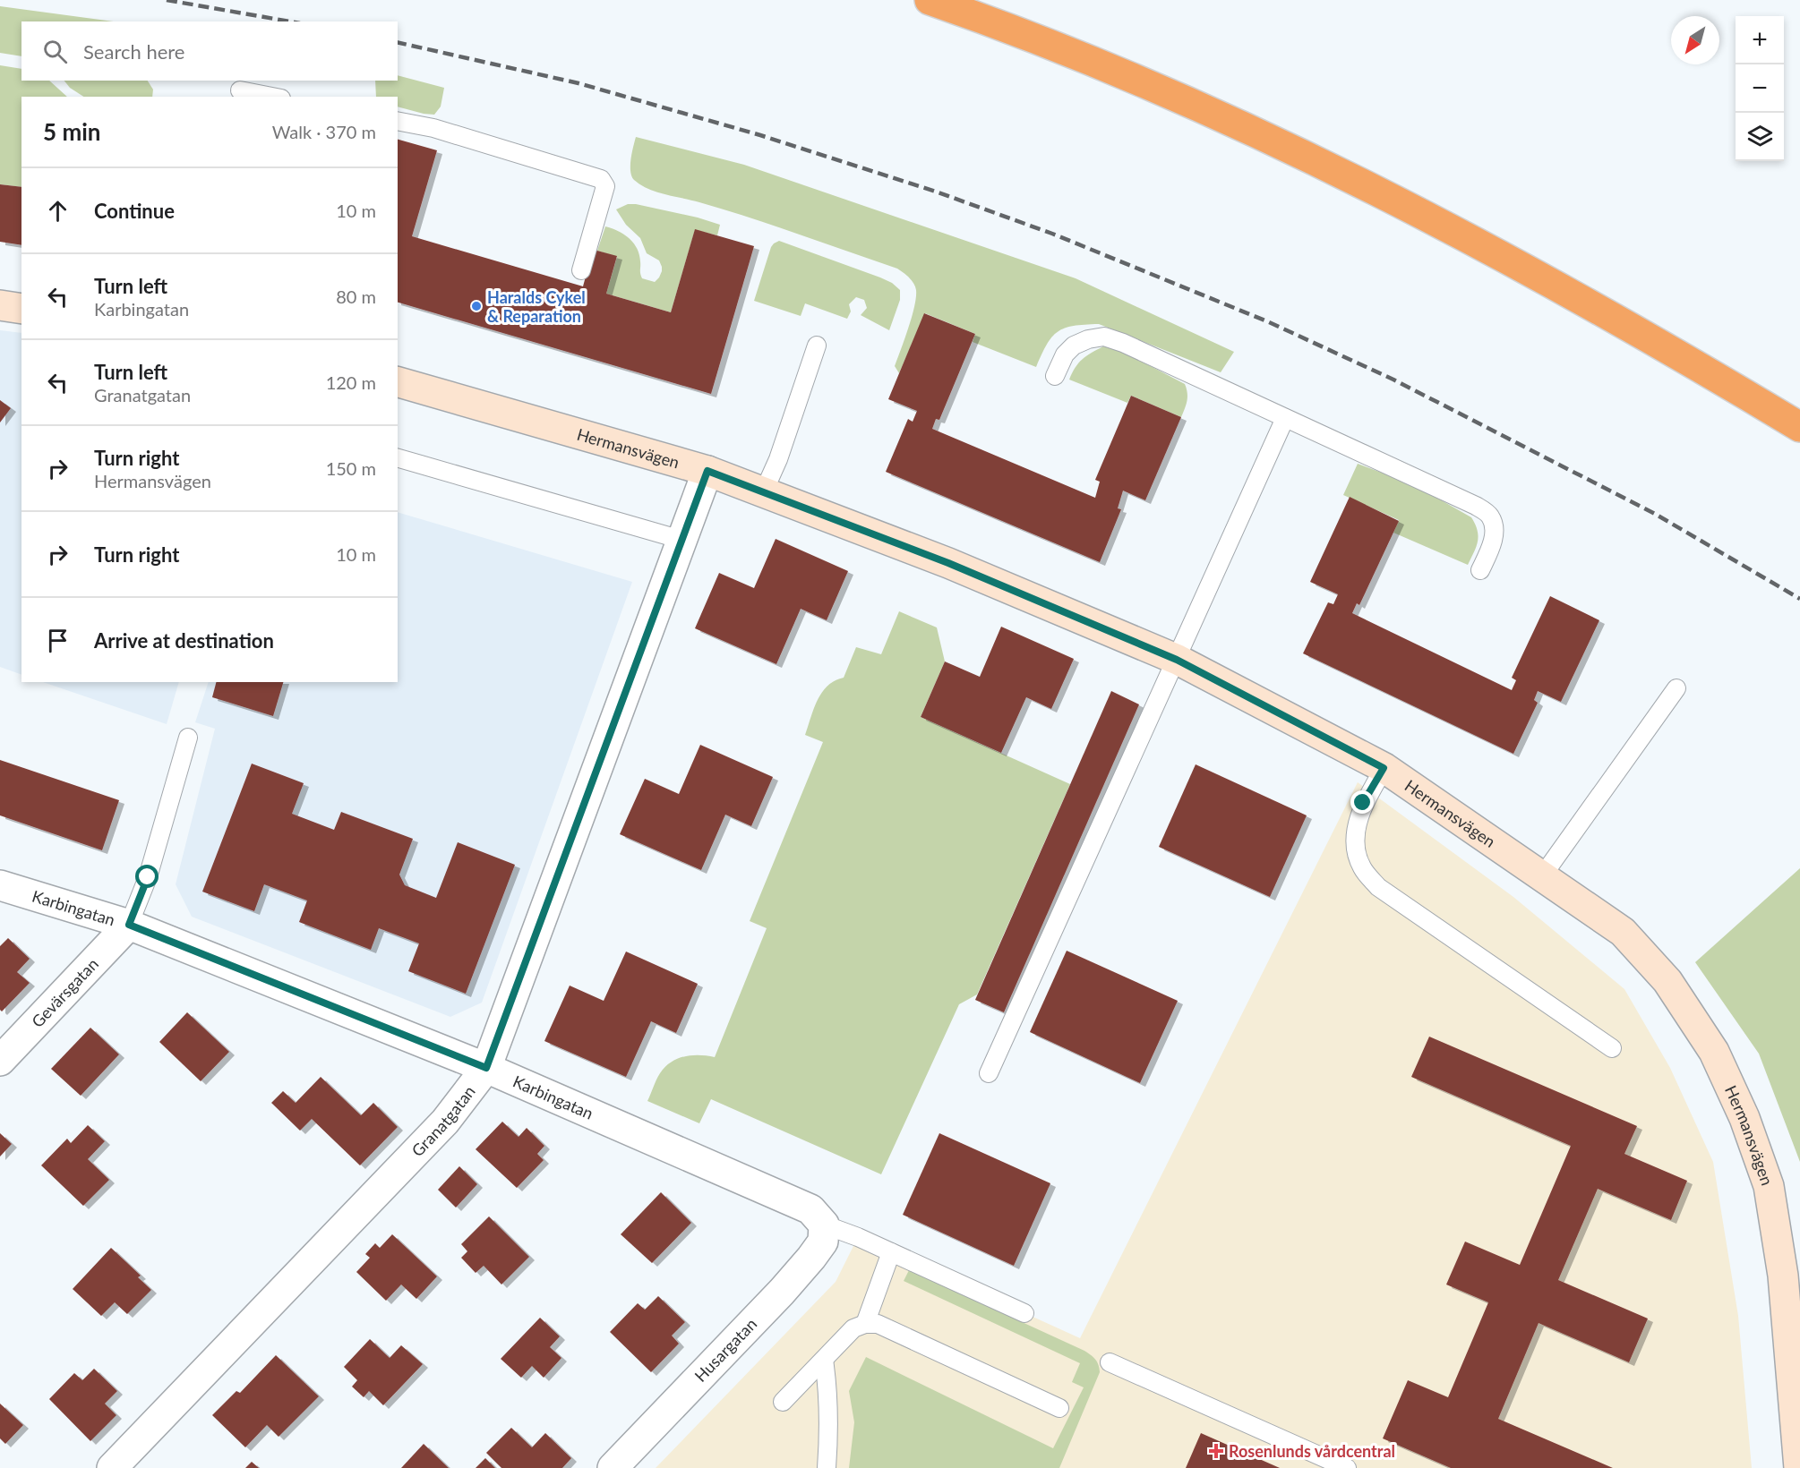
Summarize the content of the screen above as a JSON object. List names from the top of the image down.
{
  "streets": {
    "street": [
      "Hermansvägen",
      "Karbingatan",
      "Gevärsgatan",
      "Granatgatan",
      "Husargatan"
    ]
  },
  "crossings": [
    ["Hermansvägen", "Granatgatan"],
    ["Karbingatan", "Gevärsgatan"],
    ["Karbingatan", "Granatgatan"],
    ["Karbingatan", "Husargatan"]
  ],
  "places": {
    "other": ["Haralds Cykel & Reparation"],
    "health": ["Rosenlunds vårdcentral"]
  },
  "north": "bottom left",
  "page": {
    "map_buttons": ["+", "−"],
    "search": "Search here",
    "heading": ["5 min", "Walk · 370 m"],
    "list": [
      ["Continue", "10 m"],
      ["Turn left", "Karbingatan", "80 m"],
      ["Turn left", "Granatgatan", "120 m"],
      ["Turn right", "Hermansvägen", "150 m"],
      ["Turn right", "10 m"],
      "Arrive at destination"
    ]
  }
}
